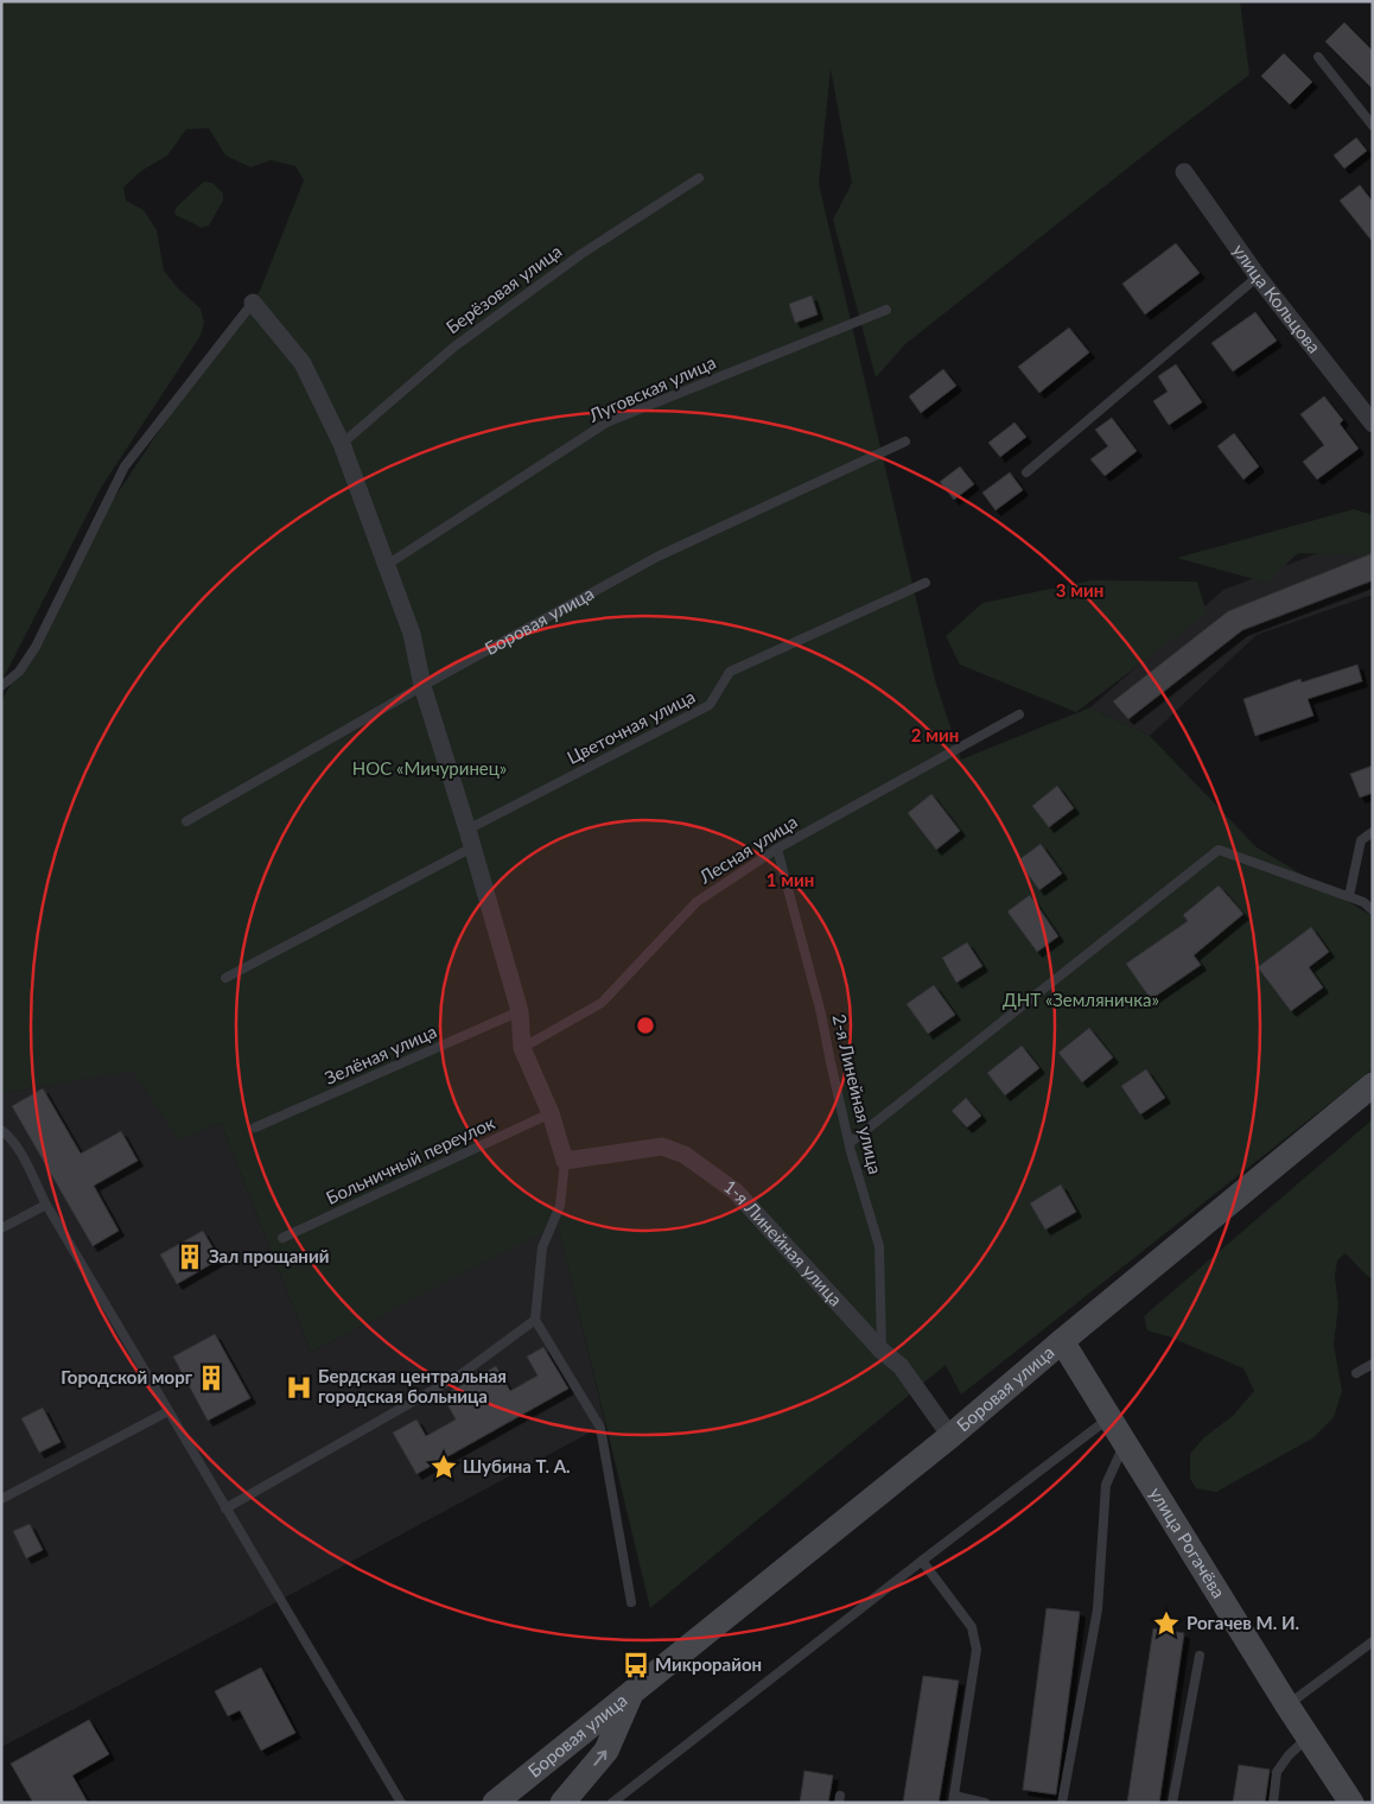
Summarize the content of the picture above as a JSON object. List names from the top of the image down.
{
  "streets": {
    "street": [
      "улица Кольцова",
      "Боровая улица",
      "1-я Линейная улица",
      "улица Рогачёва"
    ],
    "lane": [
      "Берёзовая улица",
      "Луговская улица",
      "Цветочная улица",
      "Лесная улица",
      "Зелёная улица",
      "2-я Линейная улица",
      "Больничный переулок"
    ]
  },
  "crossings": [
    ["Боровая улица", "1-я Линейная улица"],
    ["Боровая улица", "улица Рогачёва"],
    ["Лесная улица", "2-я Линейная улица"],
    ["2-я Линейная улица", "1-я Линейная улица"]
  ],
  "parks": ["НОС «Мичуринец»", "ДНТ «Земляничка»"],
  "places": {
    "building": ["Зал прощаний", "Городской морг"],
    "hospital": ["Бердская центральная городская больница"],
    "place": ["Шубина Т. А.", "Рогачев М. И."],
    "bus stop": ["Микрорайон"]
  },
  "rings": ["3 мин", "2 мин", "1 мин"]
}
